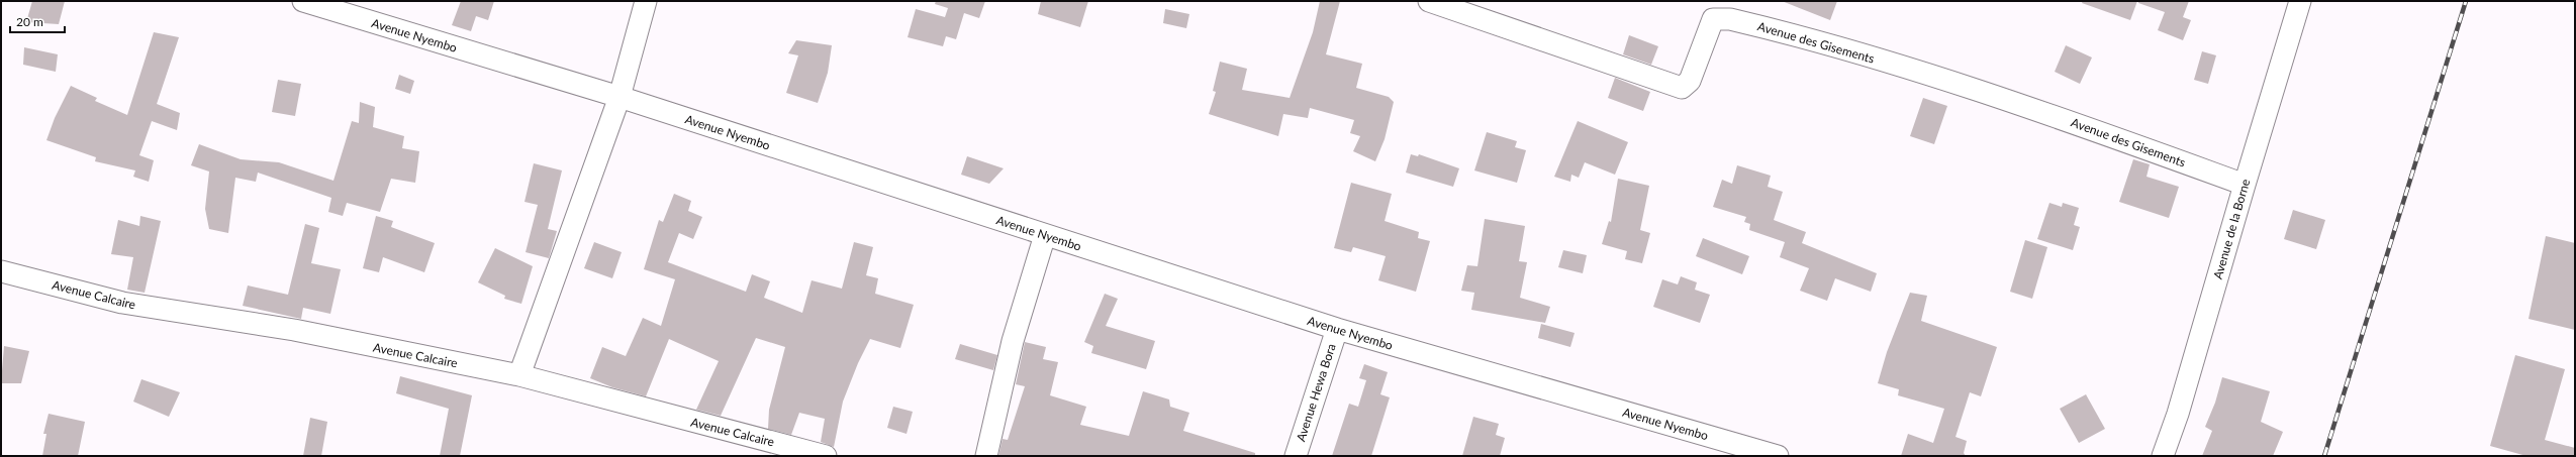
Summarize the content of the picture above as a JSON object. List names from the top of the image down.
{
  "streets": {
    "street": [
      "Avenue Nyembo",
      "Avenue des Gisements",
      "Avenue de la Borne",
      "Avenue Calcaire",
      "Avenue Hewa Bora"
    ]
  },
  "crossings": [
    ["Avenue Nyembo", "Avenue Hewa Bora"],
    ["Avenue des Gisements", "Avenue de la Borne"]
  ],
  "scale_bar": "20 m"
}
